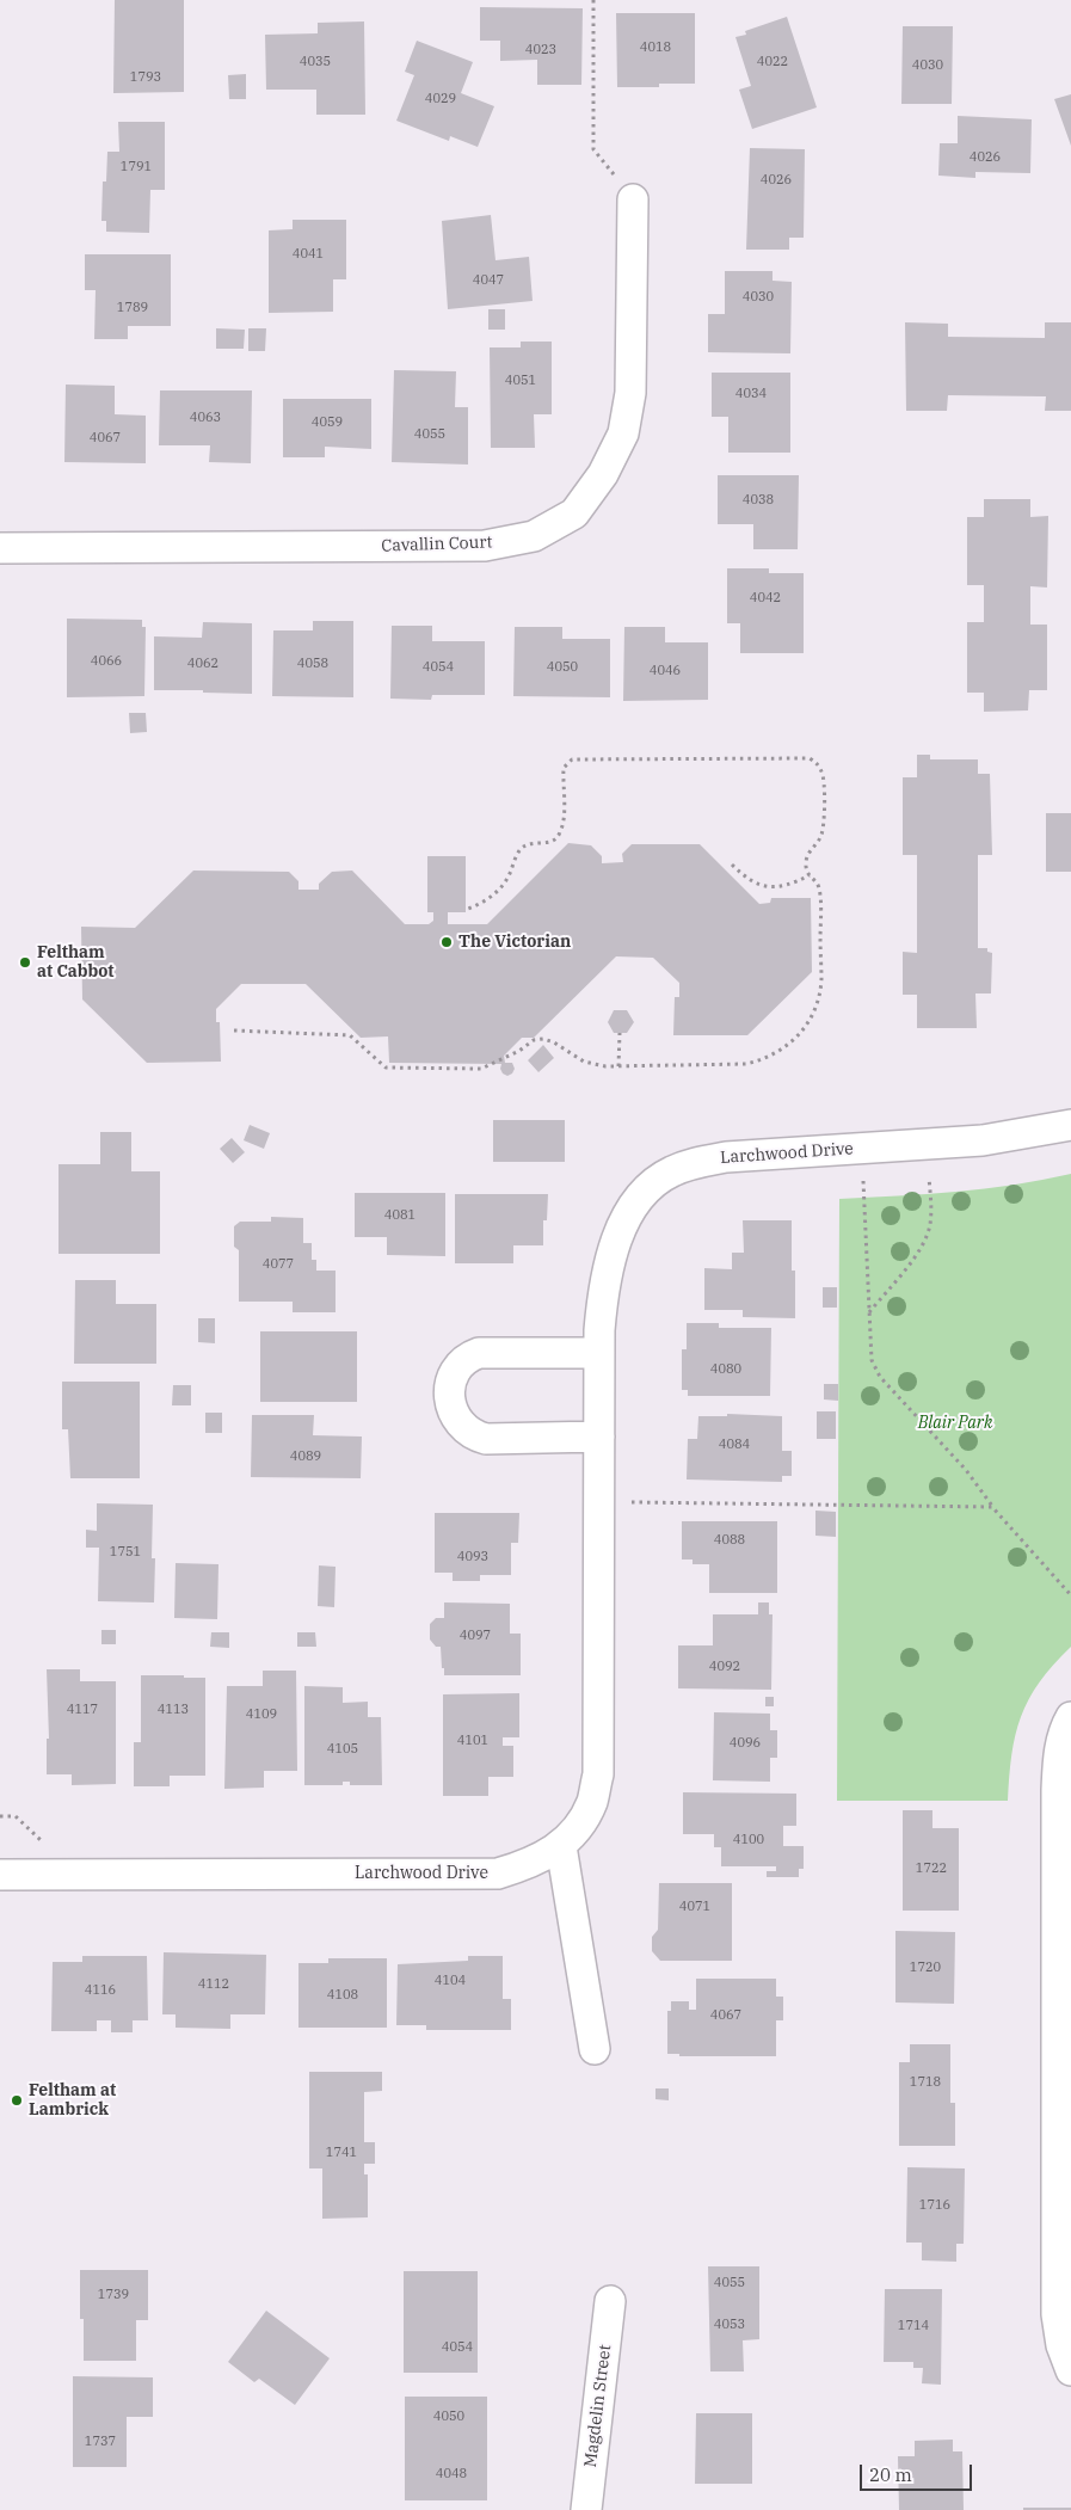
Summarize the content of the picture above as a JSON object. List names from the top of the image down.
{
  "streets": {
    "street": ["Cavallin Court", "Larchwood Drive", "Magdelin Street"]
  },
  "parks": ["Blair Park"],
  "places": ["The Victorian", "Feltham at Cabbot", "Feltham at Lambrick"],
  "house_numbers": [
    "4018",
    "4023",
    "4035",
    "4022",
    "4030",
    "1793",
    "4029",
    "4026",
    "1791",
    "4026",
    "4041",
    "4047",
    "4030",
    "1789",
    "4051",
    "4034",
    "4063",
    "4059",
    "4055",
    "4067",
    "4038",
    "4042",
    "4066",
    "4062",
    "4058",
    "4054",
    "4050",
    "4046",
    "4081",
    "4077",
    "4080",
    "4084",
    "4089",
    "4088",
    "1751",
    "4093",
    "4097",
    "4092",
    "4117",
    "4113",
    "4109",
    "4101",
    "4096",
    "4105",
    "4100",
    "1722",
    "4071",
    "1720",
    "4104",
    "4112",
    "4116",
    "4108",
    "4067",
    "1718",
    "1741",
    "1716",
    "4055",
    "1739",
    "4053",
    "1714",
    "4054",
    "4050",
    "1737",
    "4048"
  ],
  "scale_bar": "20 m"
}
